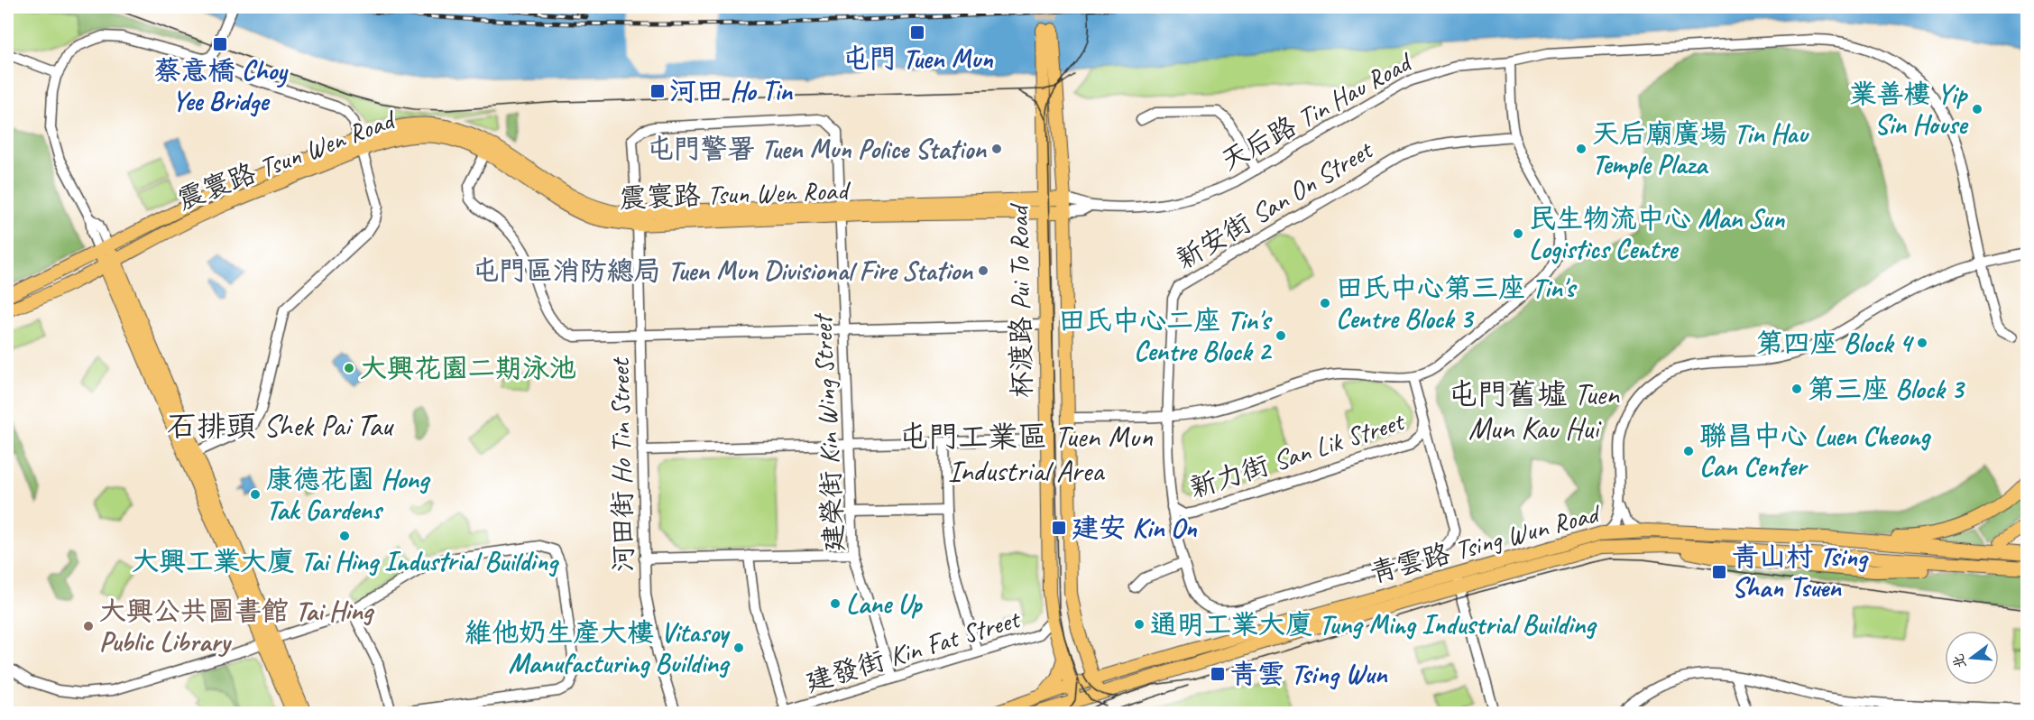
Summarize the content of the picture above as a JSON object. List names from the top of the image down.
{
  "streets": {
    "main road": ["震寰路 Tsun Wen Road", "杯渡路 Pui To Road", "青雲路 Tsing Wun Road"],
    "street": [
      "天后路 Tin Hau Road",
      "新安街 San On Street",
      "建榮街 Kin Wing Street",
      "新力街 San Lik Street",
      "河田街 Ho Tin Street",
      "建發街 Kin Fat Street"
    ]
  },
  "crossings": [
    ["天后路 Tin Hau Road", "震寰路 Tsun Wen Road"],
    ["天后路 Tin Hau Road", "杯渡路 Pui To Road"],
    ["震寰路 Tsun Wen Road", "杯渡路 Pui To Road"],
    ["震寰路 Tsun Wen Road", "建榮街 Kin Wing Street"],
    ["震寰路 Tsun Wen Road", "河田街 Ho Tin Street"],
    ["新安街 San On Street", "新力街 San Lik Street"],
    ["杯渡路 Pui To Road", "青雲路 Tsing Wun Road"],
    ["杯渡路 Pui To Road", "建發街 Kin Fat Street"],
    ["建榮街 Kin Wing Street", "河田街 Ho Tin Street"],
    ["建榮街 Kin Wing Street", "建發街 Kin Fat Street"]
  ],
  "districts": ["屯門舊墟 Tuen Mun Kau Hui", "石排頭 Shek Pai Tau", "屯門工業區 Tuen Mun Industrial Area"],
  "places": {
    "transit": [
      "屯門 Tuen Mun",
      "蔡意橋 Choy Yee Bridge",
      "河田 Ho Tin",
      "建安 Kin On",
      "青山村 Tsing Shan Tsuen",
      "青雲 Tsing Wun"
    ],
    "other": [
      "業善樓 Yip Sin House",
      "屯門警署 Tuen Mun Police Station",
      "天后廟廣場 Tin Hau Temple Plaza",
      "民生物流中心 Man Sun Logistics Centre",
      "屯門區消防總局 Tuen Mun Divisional Fire Station",
      "田氏中心第三座 Tin's Centre Block 3",
      "田氏中心二座 Tin's Centre Block 2",
      "第四座 Block 4",
      "大興花園二期泳池",
      "第三座 Block 3",
      "聯昌中心 Luen Cheong Can Center",
      "康德花園 Hong Tak Gardens",
      "大興工業大廈 Tai Hing Industrial Building",
      "Lane Up",
      "通明工業大廈 Tung Ming Industrial Building",
      "大興公共圖書館 Tai Hing Public Library",
      "維他奶生產大樓 Vitasoy Manufacturing Building"
    ]
  },
  "north": "left"
}
